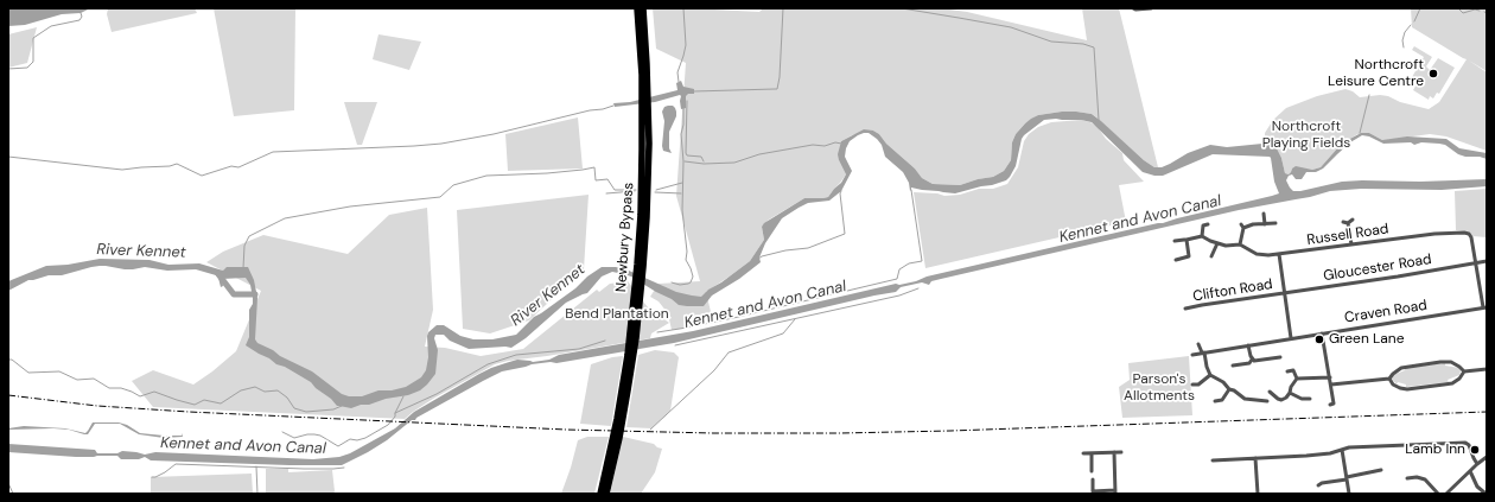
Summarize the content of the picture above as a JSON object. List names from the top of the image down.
{
  "streets": {
    "highway": ["Newbury Bypass"],
    "street": [
      "Russell Road",
      "Gloucester Road",
      "Clifton Road",
      "Craven Road"
    ]
  },
  "crossings": [
    ["Russell Road", "Gloucester Road"],
    ["Gloucester Road", "Clifton Road"]
  ],
  "water": ["Kennet and Avon Canal", "River Kennet"],
  "parks": ["Northcroft Playing Fields", "Bend Plantation", "Parson's Allotments"],
  "places": ["Northcroft Leisure Centre", "Green Lane", "Lamb Inn"]
}
